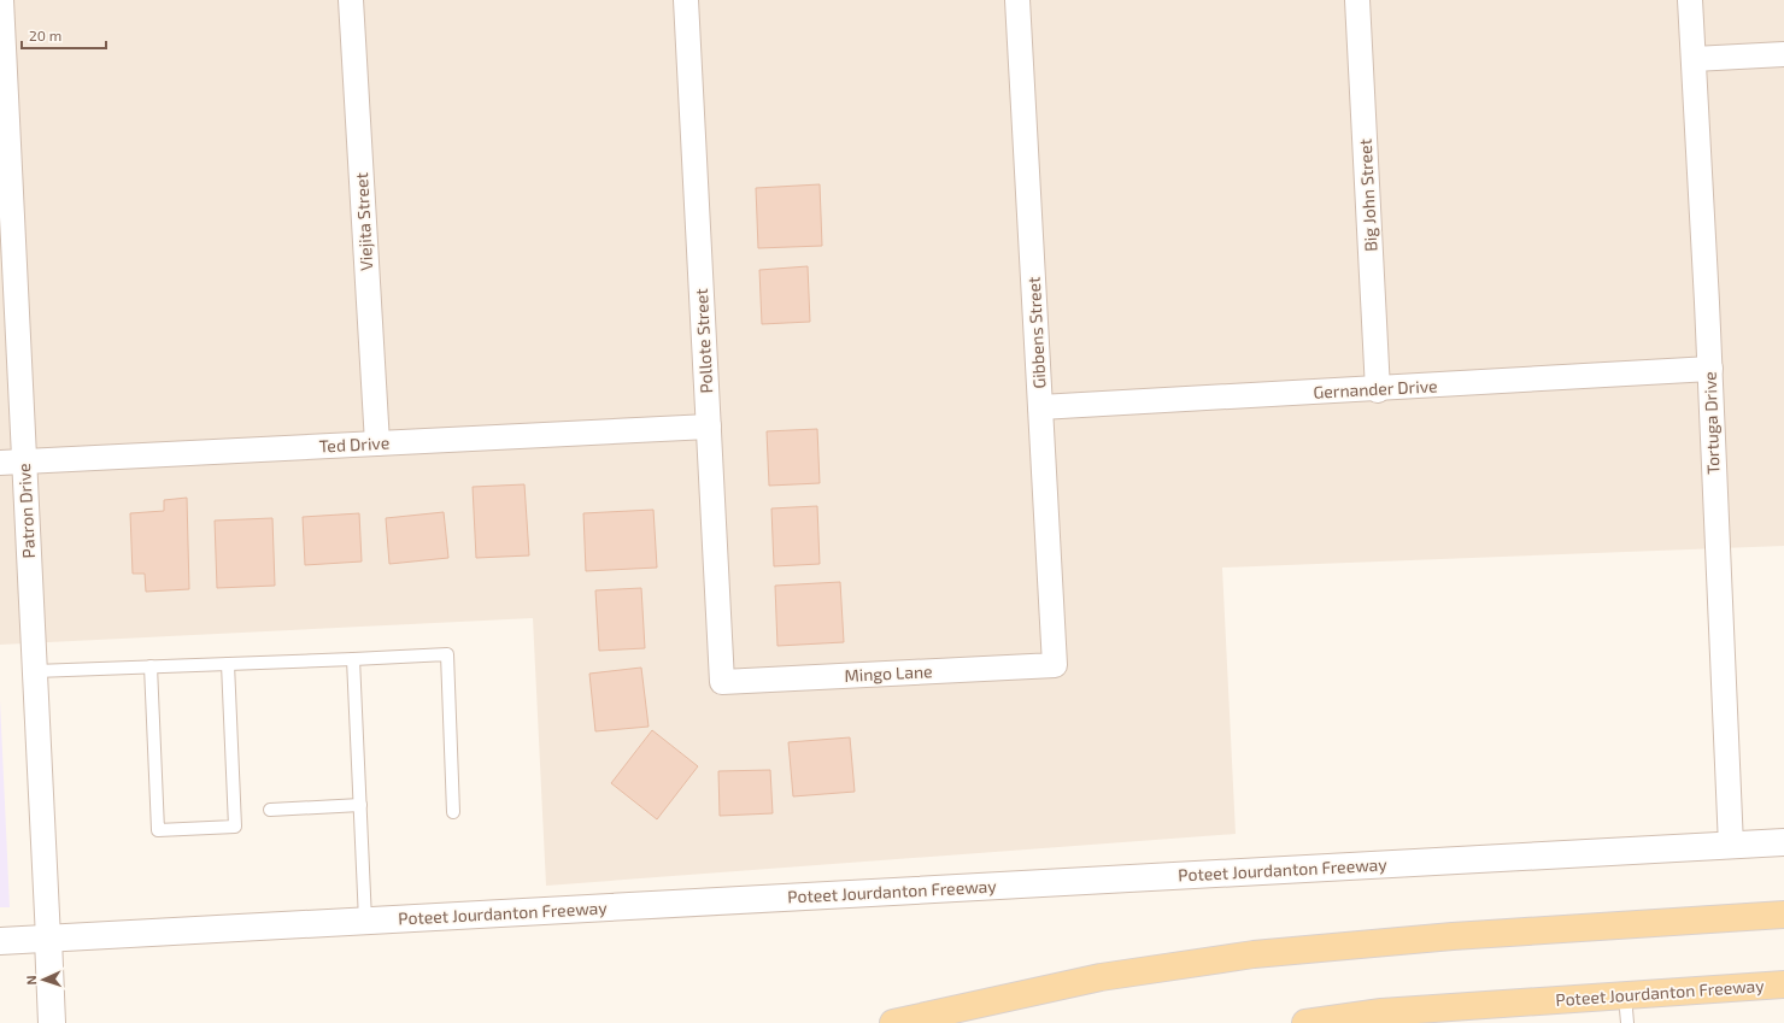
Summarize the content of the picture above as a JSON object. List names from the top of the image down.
{
  "streets": {
    "main road": ["Poteet Jourdanton Freeway"],
    "street": [
      "Big John Street",
      "Viejita Street",
      "Gibbens Street",
      "Pollote Street",
      "Gernander Drive",
      "Tortuga Drive",
      "Ted Drive",
      "Patron Drive",
      "Mingo Lane"
    ]
  },
  "crossings": [
    ["Big John Street", "Gernander Drive"],
    ["Viejita Street", "Ted Drive"],
    ["Gibbens Street", "Gernander Drive"],
    ["Gibbens Street", "Mingo Lane"],
    ["Pollote Street", "Ted Drive"],
    ["Pollote Street", "Mingo Lane"],
    ["Gernander Drive", "Tortuga Drive"],
    ["Tortuga Drive", "Poteet Jourdanton Freeway"],
    ["Ted Drive", "Patron Drive"],
    ["Patron Drive", "Poteet Jourdanton Freeway"]
  ],
  "scale_bar": "20 m",
  "north": "left"
}
